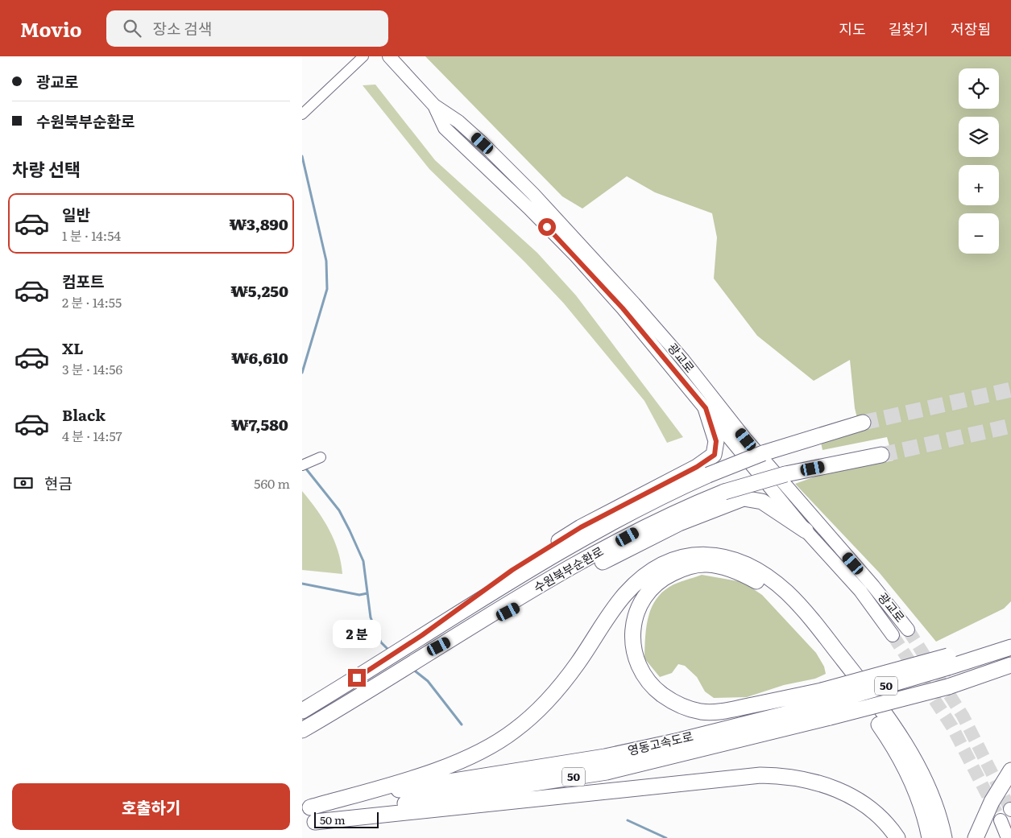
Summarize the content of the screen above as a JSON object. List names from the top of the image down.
{
  "streets": {
    "highway": ["수원북부순환로", "50", "영동고속도로"],
    "main road": ["광교로"]
  },
  "scale_bar": "50 m",
  "page": {
    "header": "Movio",
    "search": "장소 검색",
    "nav": ["지도", "길찾기", "저장됨"],
    "banner": ["광교로", "수원북부순환로"],
    "map_buttons": ["+", "−"],
    "heading": "차량 선택",
    "list": [
      {
        "name": "일반",
        "note": "1 분 · 14:54",
        "value": "₩3,890"
      },
      {
        "name": "컴포트",
        "note": "2 분 · 14:55",
        "value": "₩5,250"
      },
      {
        "name": "XL",
        "note": "3 분 · 14:56",
        "value": "₩6,610"
      },
      {
        "name": "Black",
        "note": "4 분 · 14:57",
        "value": "₩7,580"
      }
    ],
    "pay": ["현금", "560 m"],
    "bubble": "2 분",
    "buttons": "호출하기",
    "scale": "50 m"
  }
}
